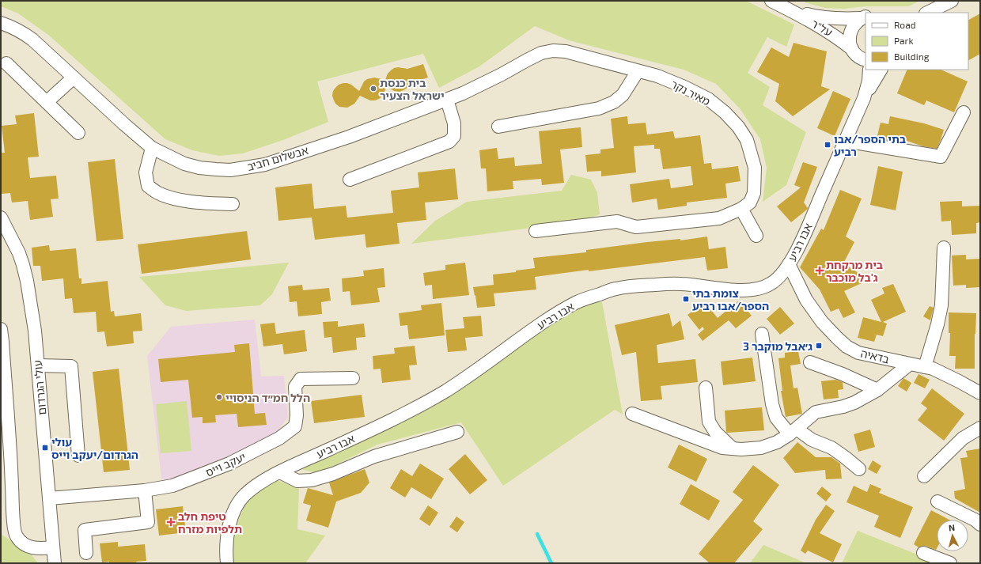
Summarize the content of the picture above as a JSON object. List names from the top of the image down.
{
  "streets": {
    "street": [
      "על\"ר",
      "מאיר נקר",
      "אבשלום חביב",
      "אבו רביע",
      "בדאיה",
      "עולי הגרדום",
      "יעקב וייס"
    ]
  },
  "crossings": [
    ["מאיר נקר", "אבשלום חביב"],
    ["אבו רביע", "בדאיה"],
    ["עולי הגרדום", "יעקב וייס"]
  ],
  "places": {
    "other": ["בית כנסת ישראל הצעיר", "הלל חמ״ד הניסויי"],
    "transit": [
      "בתי הספר/אבו רביע",
      "צומת בתי הספר/אבו רביע",
      "ג׳אבל מוקבר 3",
      "עולי הגרדום/יעקב וייס"
    ],
    "health": ["בית מרקחת ג'בל מוכבר", "טיפת חלב תלפיות מזרח"]
  },
  "legend": ["Road", "Park", "Building"],
  "north": "top"
}
